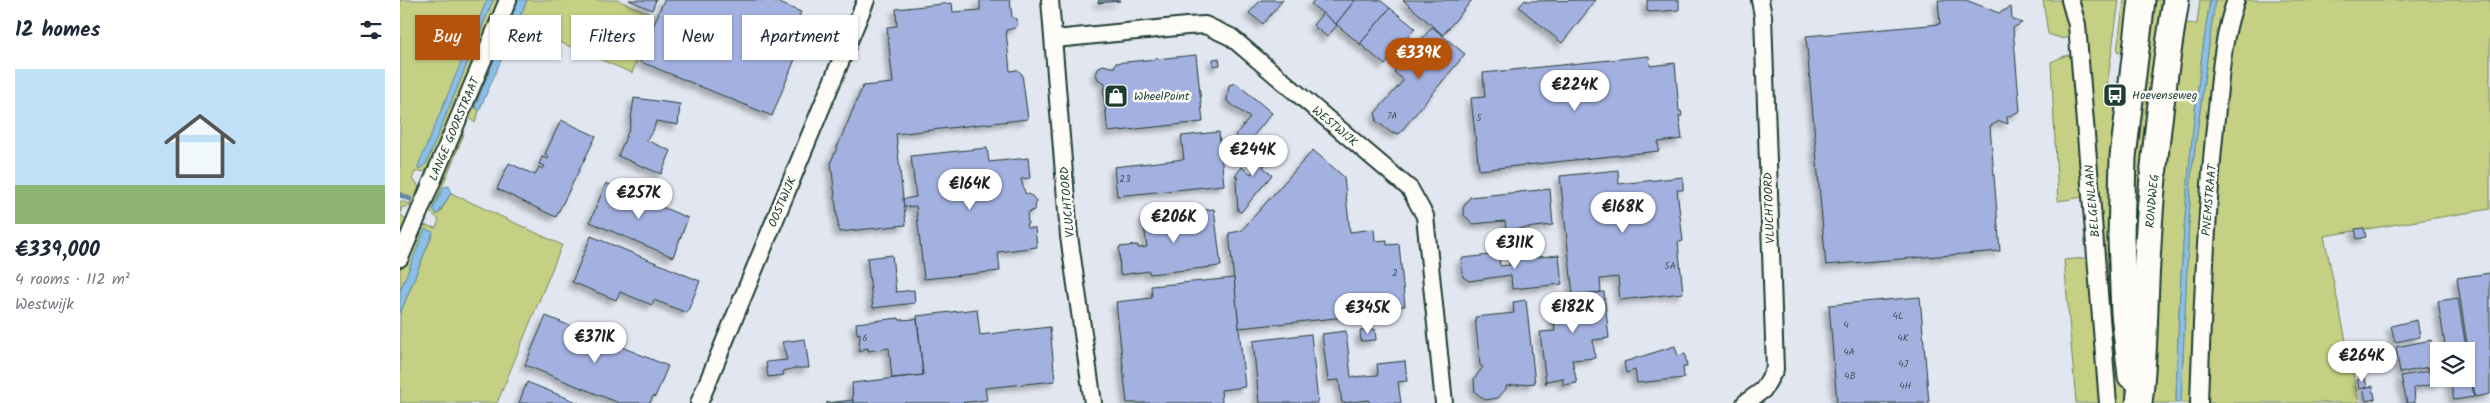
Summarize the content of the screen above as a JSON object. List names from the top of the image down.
{
  "streets": {
    "main road": ["RONDWEG"],
    "street": [
      "WESTWIJK",
      "LANGE GOORSTRAAT",
      "PNEMSTRAAT",
      "BELGENLAAN",
      "OOSTWIJK",
      "VLUCHTOORD"
    ]
  },
  "crossings": [
    ["WESTWIJK", "VLUCHTOORD"]
  ],
  "places": {
    "bus stop": ["Hoevenseweg"],
    "shop": ["WheelPoint"]
  },
  "house_numbers": [
    "7A",
    "5",
    "23",
    "5A",
    "2",
    "4L",
    "4",
    "6",
    "4K",
    "4A",
    "4J",
    "4B",
    "4H"
  ],
  "page": {
    "heading": "12 homes",
    "chip": [
      "Buy",
      "Rent",
      "Filters",
      "New",
      "Apartment"
    ],
    "price": [
      "€339K",
      "€224K",
      "€244K",
      "€164K",
      "€257K",
      "€168K",
      "€206K",
      "€311K",
      "€182K",
      "€345K",
      "€371K",
      "€264K"
    ],
    "list": [
      {
        "name": "€339,000",
        "note": "4 rooms · 112 m² · Westwijk"
      }
    ]
  }
}
